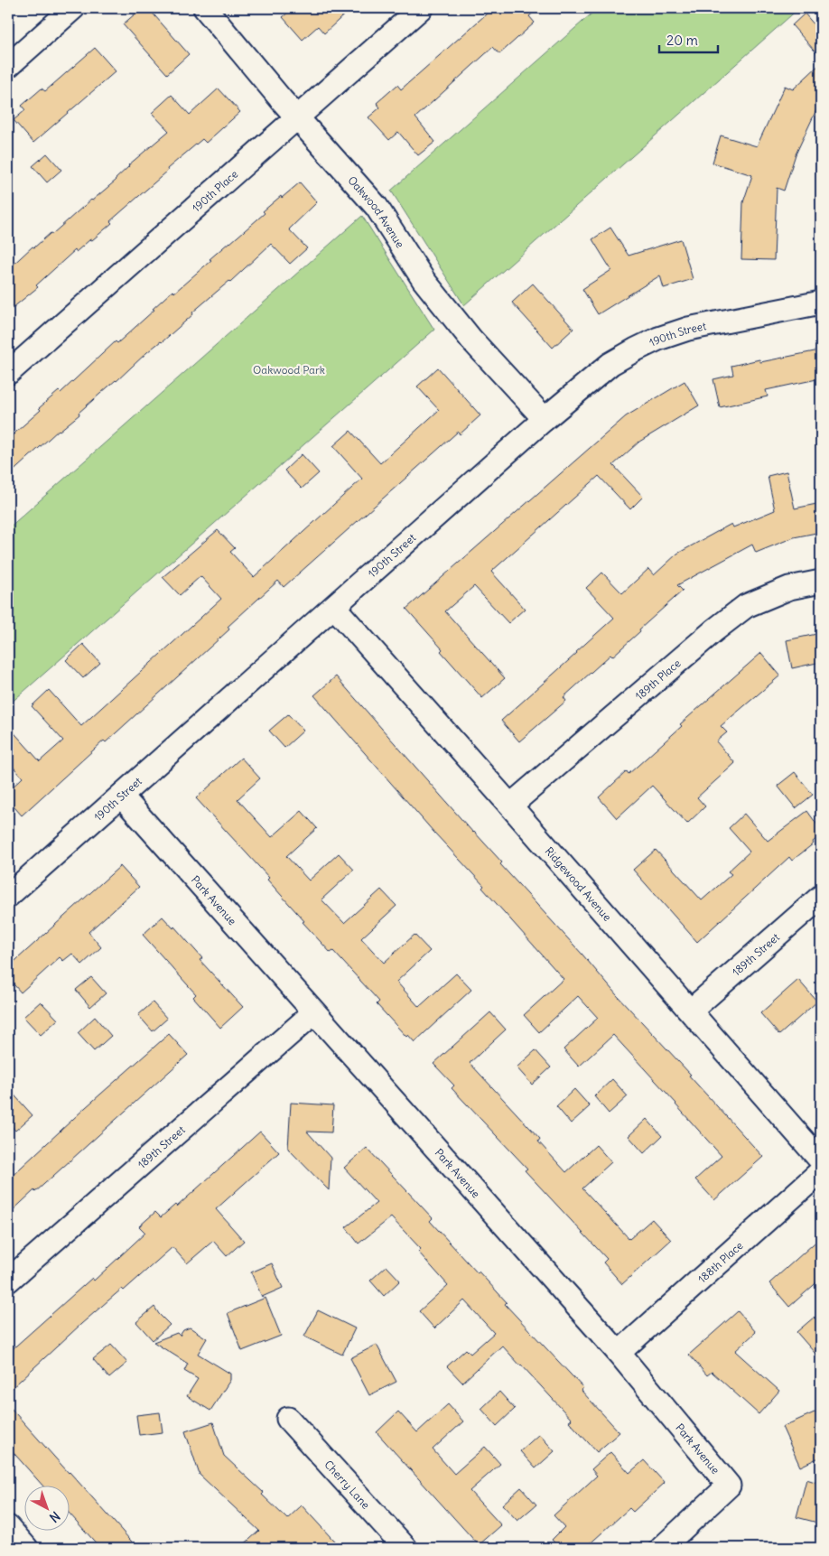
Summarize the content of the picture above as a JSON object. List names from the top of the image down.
{
  "streets": {
    "street": [
      "190th Place",
      "Oakwood Avenue",
      "190th Street",
      "189th Place",
      "Ridgewood Avenue",
      "Park Avenue",
      "189th Street",
      "188th Place",
      "Cherry Lane"
    ]
  },
  "crossings": [
    ["190th Place", "Oakwood Avenue"],
    ["Oakwood Avenue", "190th Street"],
    ["190th Street", "Ridgewood Avenue"],
    ["190th Street", "Park Avenue"],
    ["189th Place", "Ridgewood Avenue"],
    ["Ridgewood Avenue", "189th Street"],
    ["Park Avenue", "189th Street"],
    ["Park Avenue", "188th Place"]
  ],
  "parks": ["Oakwood Park"],
  "scale_bar": "20 m",
  "north": "bottom right"
}
